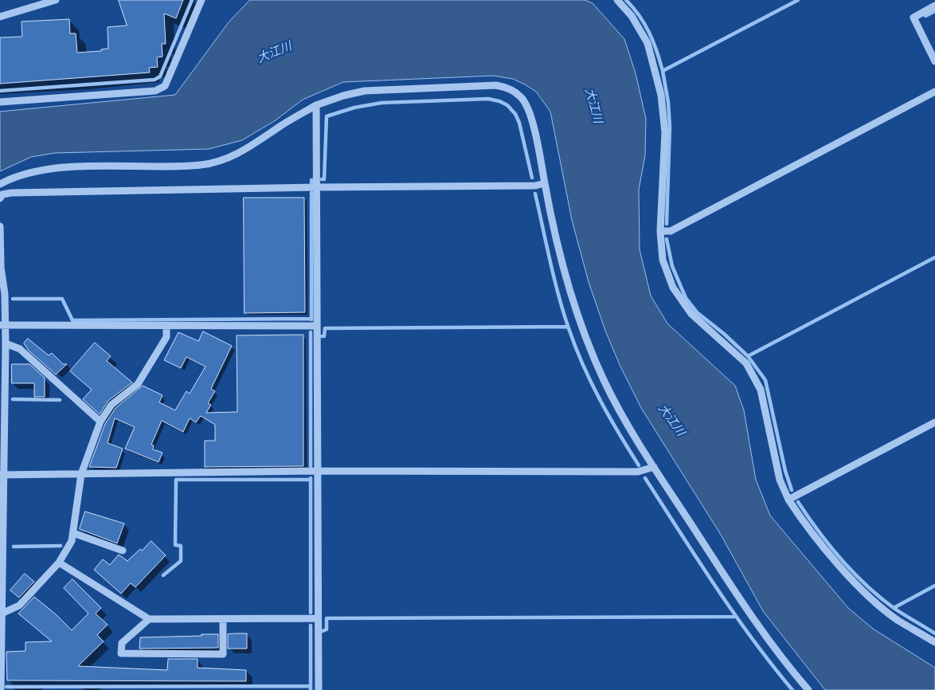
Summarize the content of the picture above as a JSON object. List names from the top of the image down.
{
  "water": ["大江川"]
}
